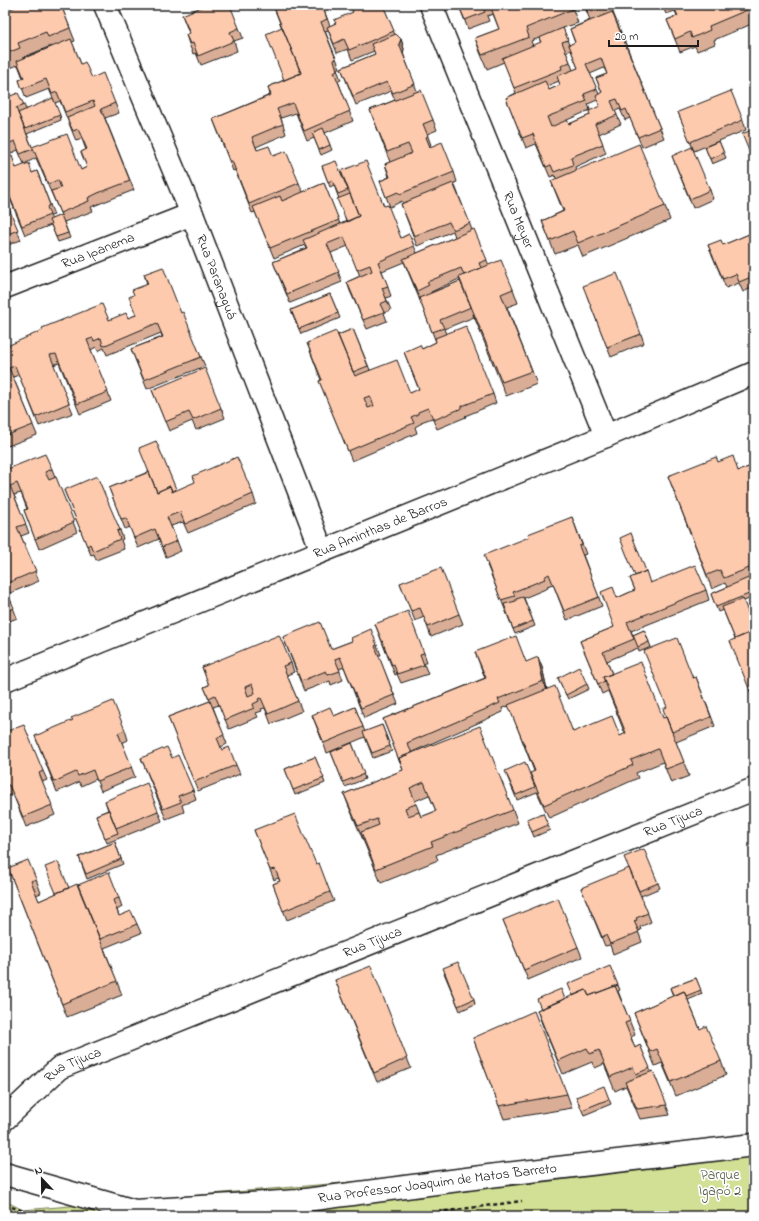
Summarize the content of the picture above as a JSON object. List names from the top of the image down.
{
  "streets": {
    "street": [
      "Rua Meyer",
      "Rua Ipanema",
      "Rua Paranaguá",
      "Rua Aminthas de Barros",
      "Rua Tijuca",
      "Rua Professor Joaquim de Matos Barreto"
    ]
  },
  "crossings": [
    ["Rua Meyer", "Rua Aminthas de Barros"],
    ["Rua Ipanema", "Rua Paranaguá"],
    ["Rua Paranaguá", "Rua Aminthas de Barros"]
  ],
  "parks": ["Parque Igapó 2"],
  "scale_bar": "20 m",
  "north": "top"
}
